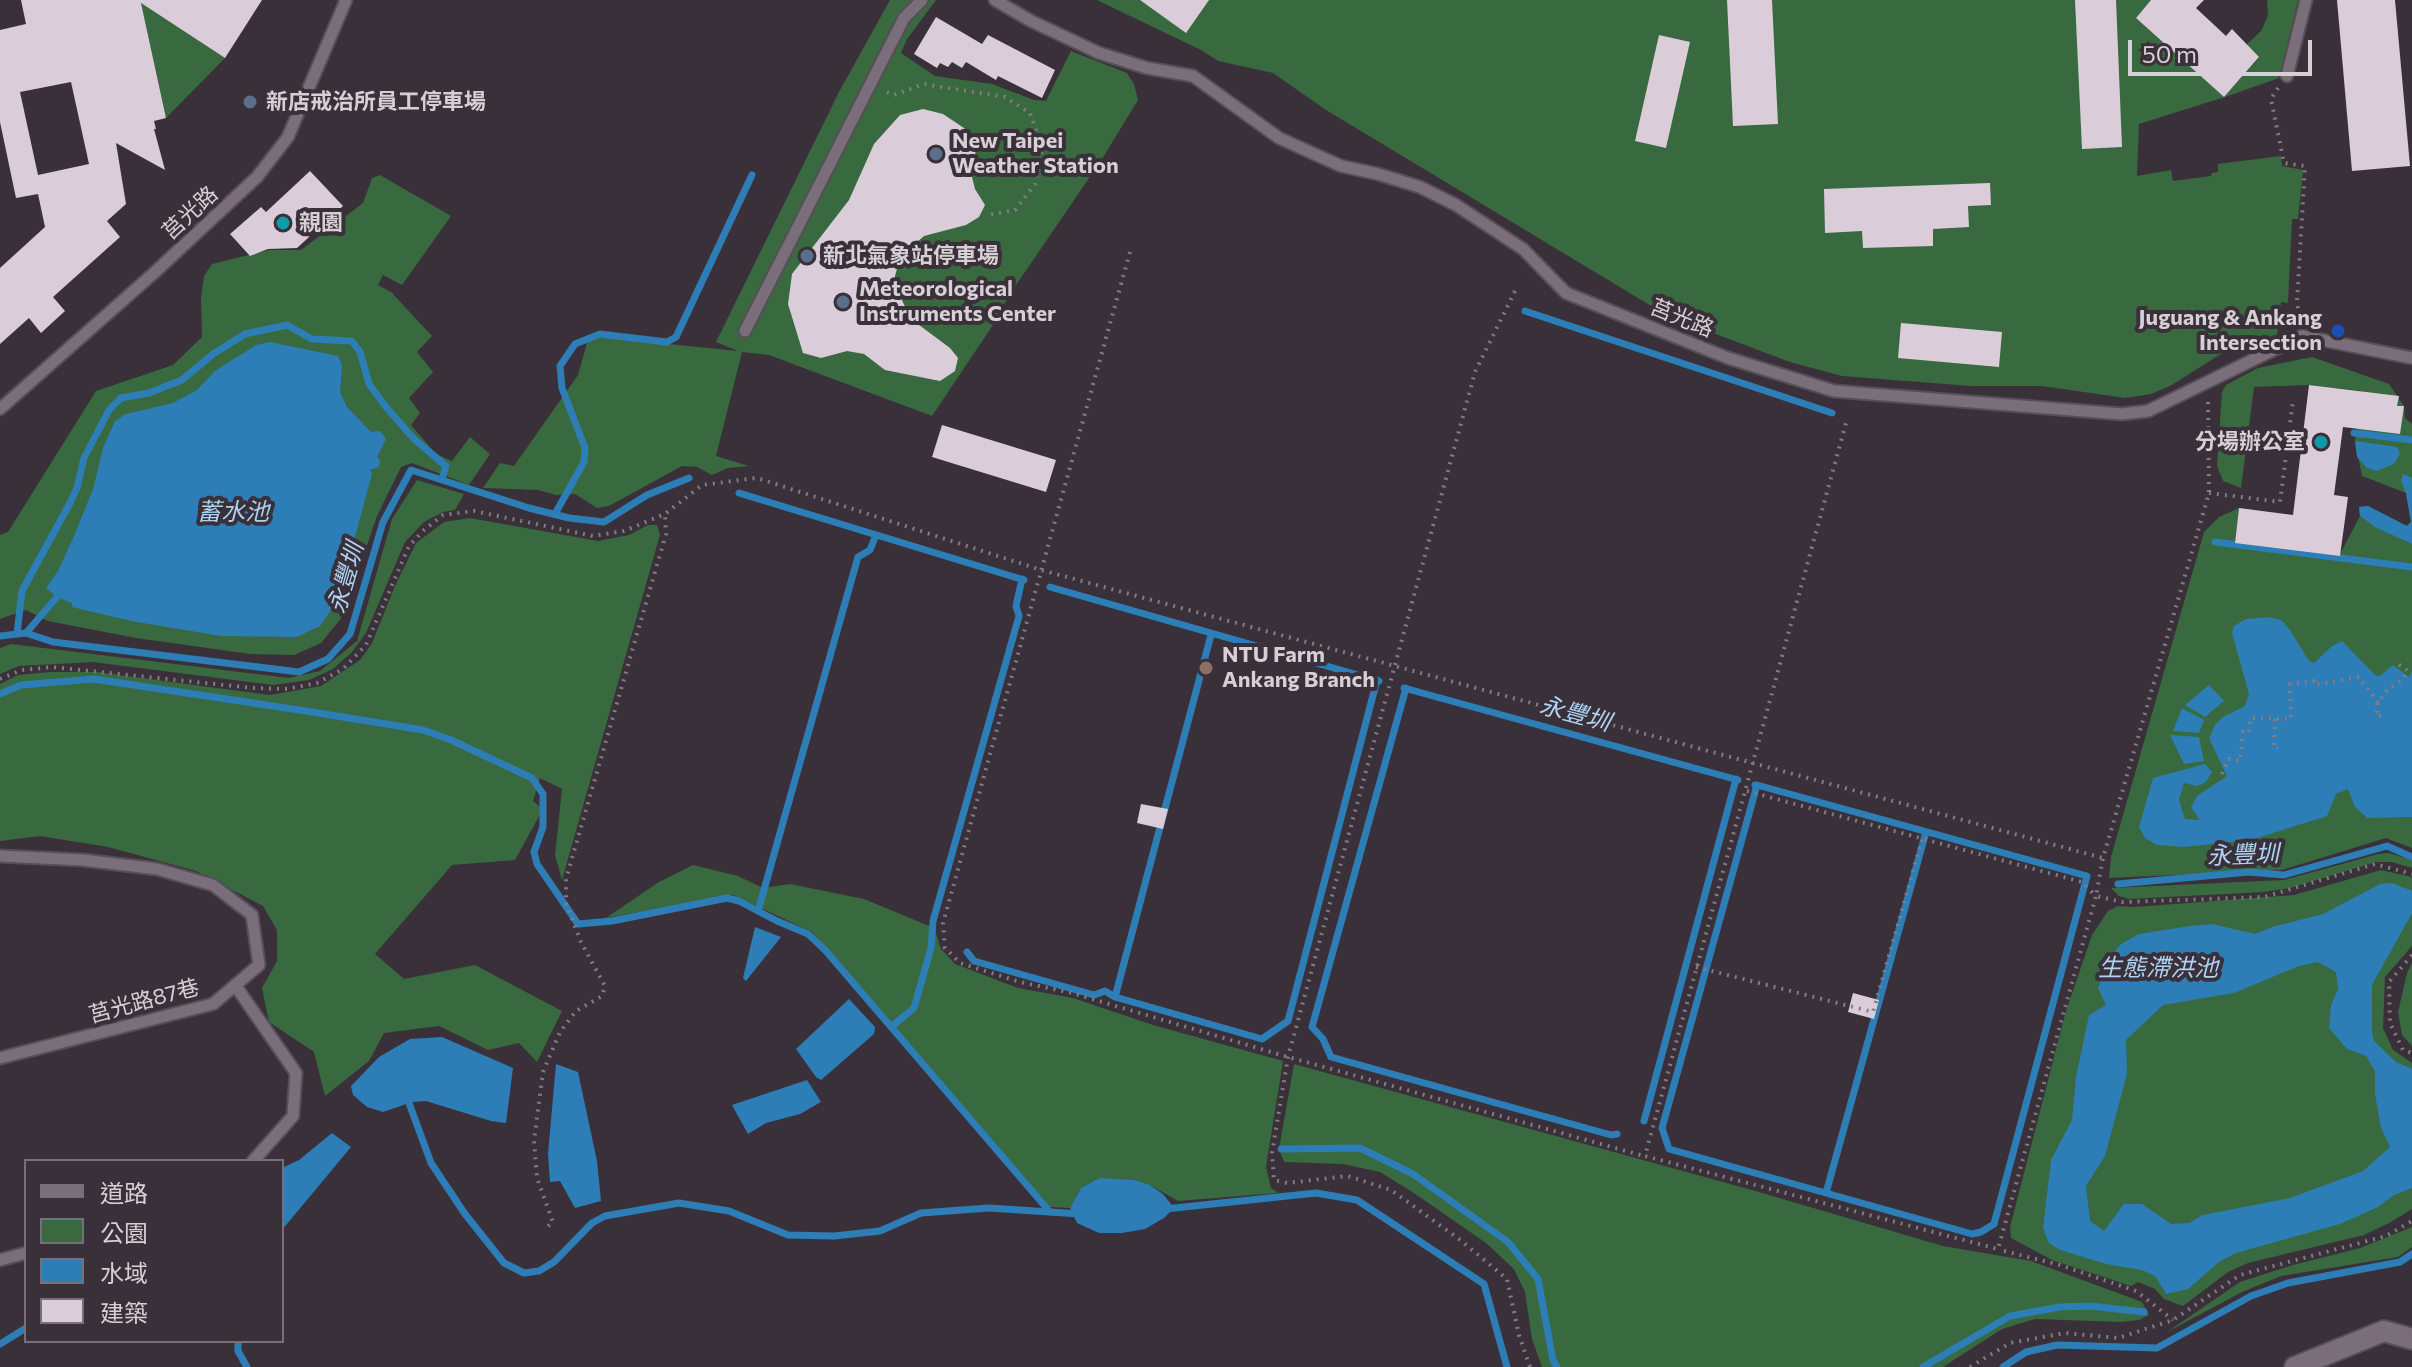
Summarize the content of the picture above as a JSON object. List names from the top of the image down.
{
  "streets": {
    "lane": ["莒光路", "莒光路87巷"]
  },
  "water": ["蓄水池", "永豐圳", "生態滯洪池"],
  "places": [
    "新店戒治所員工停車場",
    "New Taipei Weather Station",
    "親園",
    "新北氣象站停車場",
    "Meteorological Instruments Center",
    "Juguang & Ankang Intersection",
    "分場辦公室",
    "NTU Farm Ankang Branch"
  ],
  "legend": [
    "道路",
    "公園",
    "水域",
    "建築"
  ],
  "scale_bar": "50 m"
}
